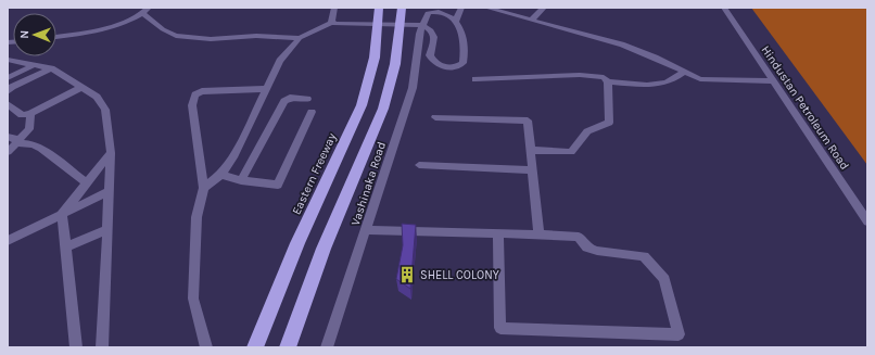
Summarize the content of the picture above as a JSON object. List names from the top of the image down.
{
  "streets": {
    "highway": ["Eastern Freeway"],
    "street": ["Hindustan Petroleum Road", "Vashinaka Road"]
  },
  "places": {
    "building": ["SHELL COLONY"]
  },
  "north": "left"
}
